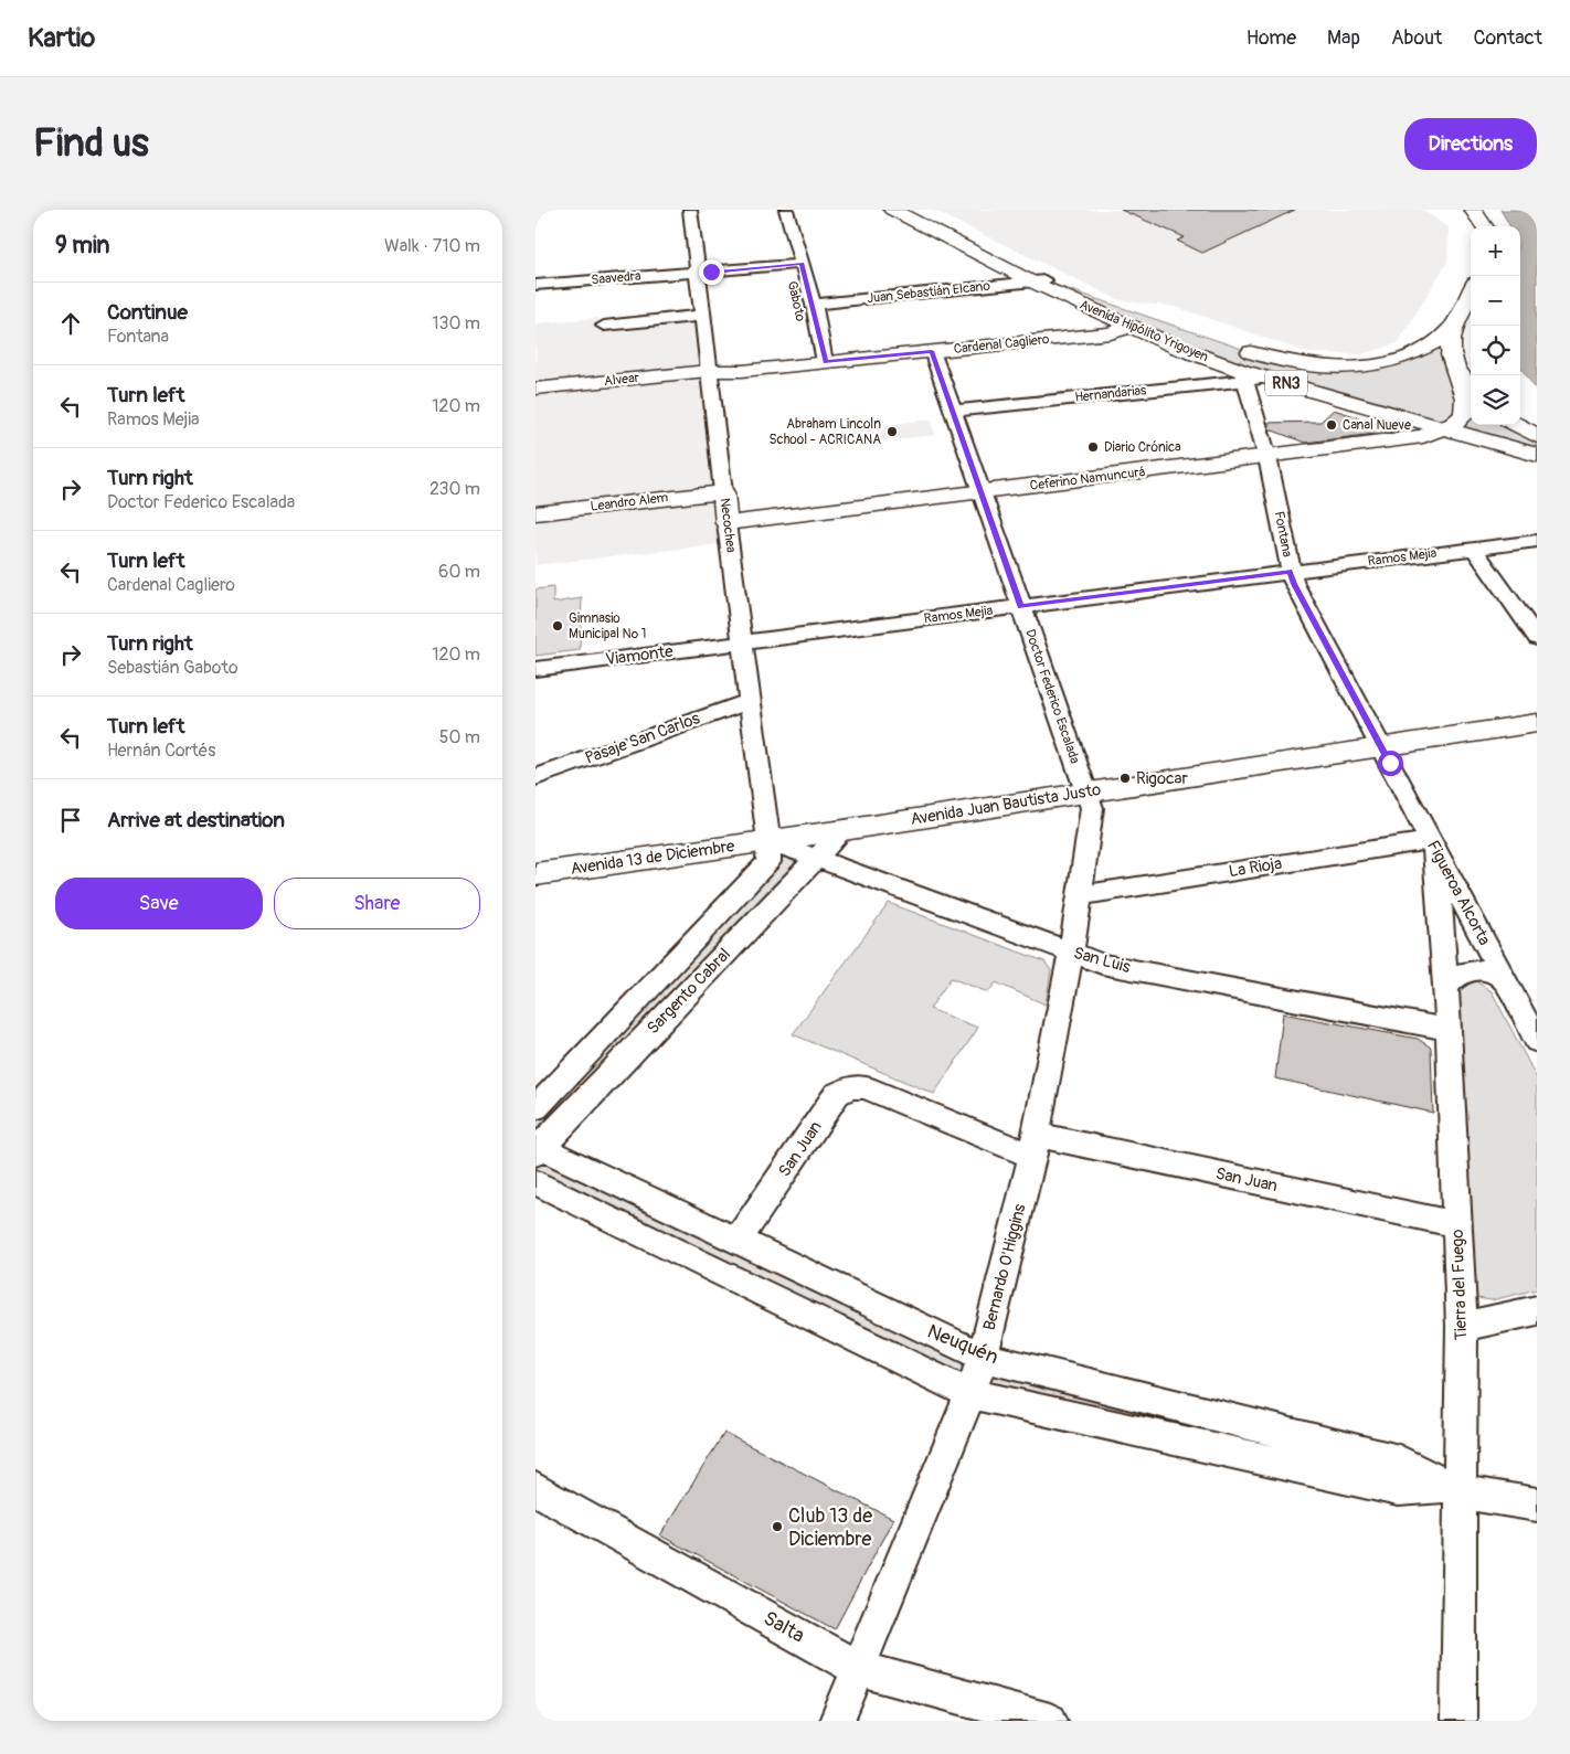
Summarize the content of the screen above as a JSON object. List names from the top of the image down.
{
  "streets": {
    "main road": [
      "Avenida Hipólito Yrigoyen",
      "Cardenal Cagliero",
      "Alvear",
      "RN3",
      "Ceferino Namuncurá",
      "Leandro Alem",
      "Necochea",
      "Avenida Juan Bautista Justo",
      "Avenida 13 de Diciembre"
    ],
    "street": [
      "Saavedra",
      "Juan Sebastián Elcano",
      "Gaboto",
      "Hernandarias",
      "Fontana",
      "Ramos Mejia",
      "Viamonte",
      "Doctor Federico Escalada",
      "Pasaje San Carlos",
      "La Rioja",
      "Figueroa Alcorta",
      "San Luis",
      "Sargento Cabral",
      "San Juan",
      "Bernardo O'Higgins",
      "Tierra del Fuego",
      "Neuquén",
      "Salta"
    ]
  },
  "crossings": [
    ["Saavedra", "Gaboto"],
    ["Saavedra", "Necochea"],
    ["Juan Sebastián Elcano", "Avenida Hipólito Yrigoyen"],
    ["Avenida Hipólito Yrigoyen", "Cardenal Cagliero"],
    ["Avenida Hipólito Yrigoyen", "Hernandarias"],
    ["Avenida Hipólito Yrigoyen", "Ceferino Namuncurá"],
    ["Avenida Hipólito Yrigoyen", "Fontana"],
    ["Cardenal Cagliero", "Alvear"],
    ["Cardenal Cagliero", "Necochea"],
    ["Cardenal Cagliero", "Doctor Federico Escalada"],
    ["Alvear", "Necochea"],
    ["Hernandarias", "Fontana"],
    ["Hernandarias", "Doctor Federico Escalada"],
    ["Ceferino Namuncurá", "Necochea"],
    ["Ceferino Namuncurá", "Fontana"],
    ["Ceferino Namuncurá", "Doctor Federico Escalada"],
    ["Leandro Alem", "Necochea"],
    ["Necochea", "Ramos Mejia"],
    ["Necochea", "Viamonte"],
    ["Necochea", "Pasaje San Carlos"],
    ["Necochea", "Avenida Juan Bautista Justo"],
    ["Necochea", "Avenida 13 de Diciembre"],
    ["Necochea", "San Luis"],
    ["Fontana", "Ramos Mejia"],
    ["Fontana", "Avenida Juan Bautista Justo"],
    ["Fontana", "Figueroa Alcorta"],
    ["Ramos Mejia", "Viamonte"],
    ["Ramos Mejia", "Doctor Federico Escalada"],
    ["Doctor Federico Escalada", "Avenida Juan Bautista Justo"],
    ["Doctor Federico Escalada", "Bernardo O'Higgins"],
    ["Avenida Juan Bautista Justo", "Avenida 13 de Diciembre"],
    ["Avenida Juan Bautista Justo", "Figueroa Alcorta"],
    ["Avenida Juan Bautista Justo", "San Luis"],
    ["Avenida Juan Bautista Justo", "Sargento Cabral"],
    ["Avenida Juan Bautista Justo", "Bernardo O'Higgins"],
    ["Avenida 13 de Diciembre", "San Luis"],
    ["La Rioja", "Figueroa Alcorta"],
    ["La Rioja", "Bernardo O'Higgins"],
    ["La Rioja", "Tierra del Fuego"],
    ["Figueroa Alcorta", "Tierra del Fuego"],
    ["San Luis", "Sargento Cabral"],
    ["San Luis", "Bernardo O'Higgins"],
    ["San Luis", "Tierra del Fuego"],
    ["Sargento Cabral", "Neuquén"],
    ["San Juan", "Bernardo O'Higgins"],
    ["San Juan", "Tierra del Fuego"],
    ["San Juan", "Neuquén"],
    ["Bernardo O'Higgins", "Neuquén"],
    ["Bernardo O'Higgins", "Salta"],
    ["Tierra del Fuego", "Neuquén"]
  ],
  "places": [
    "Canal Nueve",
    "Abraham Lincoln School - ACRICANA",
    "Diario Crónica",
    "Gimnasio Municipal Nº 1",
    "Rigocar",
    "Club 13 de Diciembre"
  ],
  "page": {
    "header": "Kartio",
    "nav": [
      "Home",
      "Map",
      "About",
      "Contact"
    ],
    "buttons": [
      "Directions",
      ["Save", "Share"]
    ],
    "title": "Find us",
    "heading": ["9 min", "Walk · 710 m"],
    "map_buttons": ["+", "−"],
    "list": [
      ["Continue", "Fontana", "130 m"],
      ["Turn left", "Ramos Mejia", "120 m"],
      ["Turn right", "Doctor Federico Escalada", "230 m"],
      ["Turn left", "Cardenal Cagliero", "60 m"],
      ["Turn right", "Sebastián Gaboto", "120 m"],
      ["Turn left", "Hernán Cortés", "50 m"],
      "Arrive at destination"
    ]
  }
}
